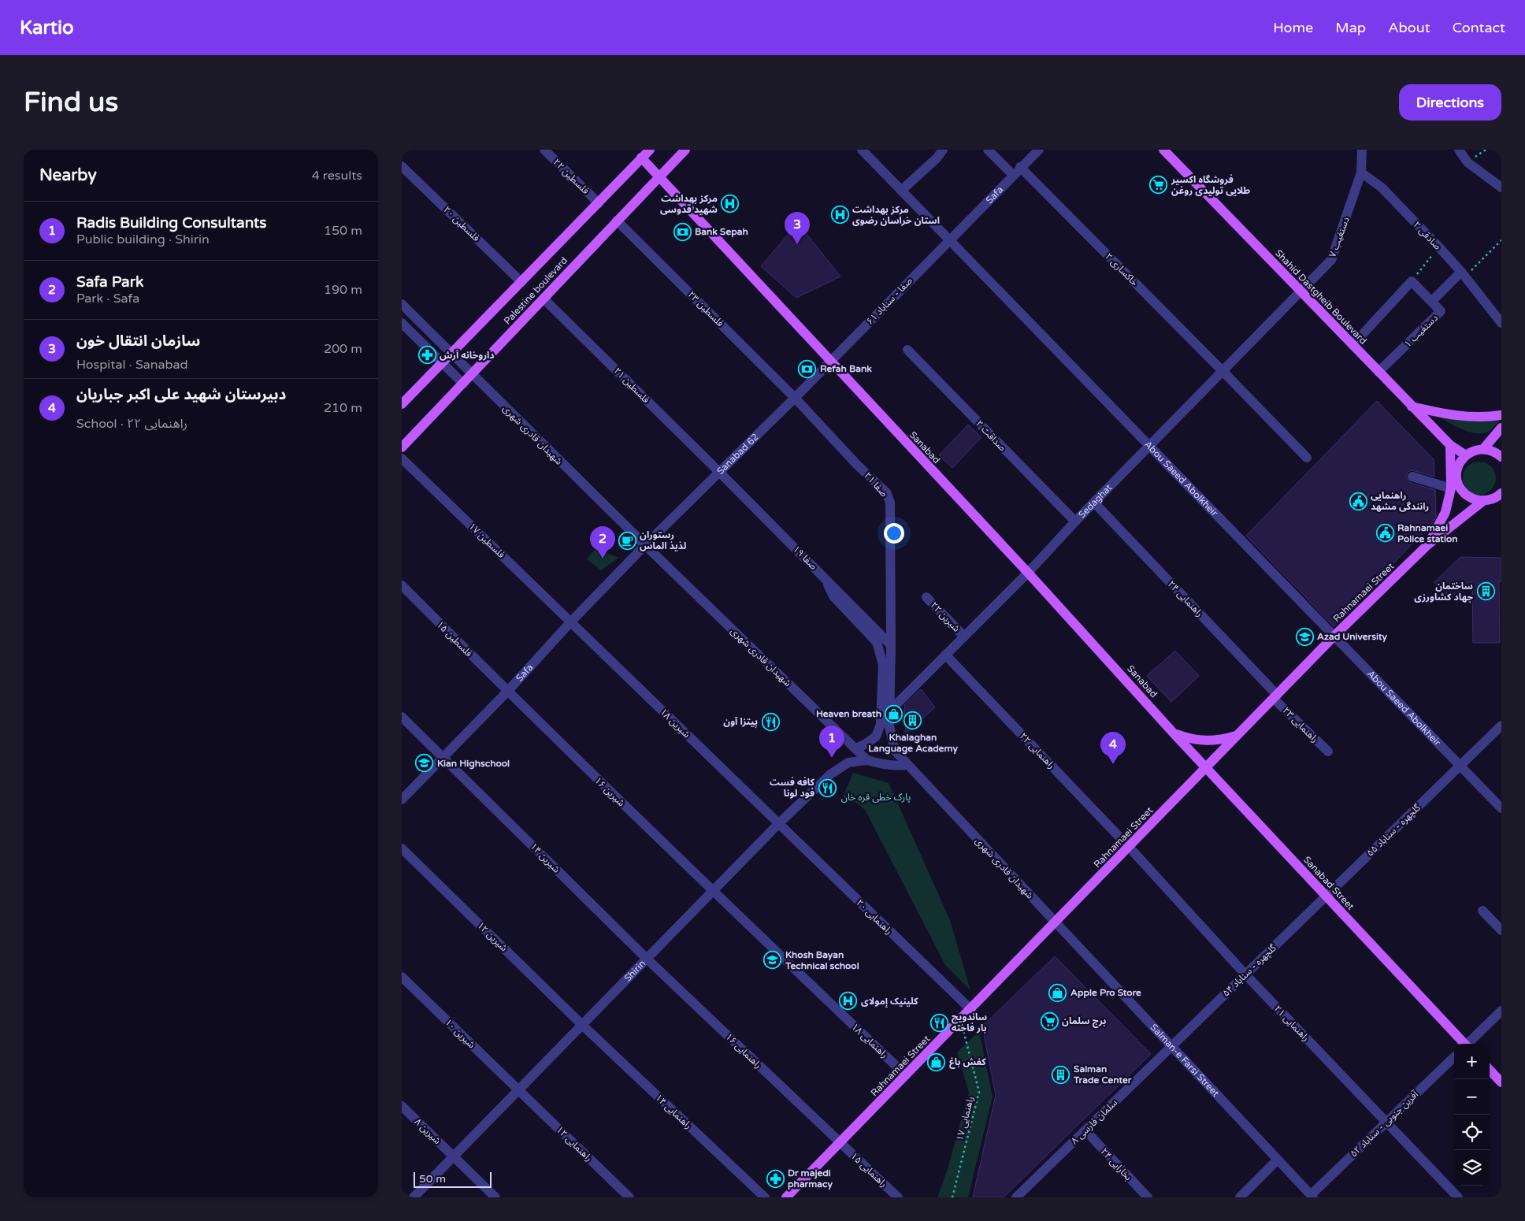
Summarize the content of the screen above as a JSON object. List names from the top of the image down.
{
  "streets": {
    "main road": [
      "Palestine boulevard",
      "Shahid Dastgheib Boulevard",
      "Sanabad",
      "Rahnamaei Street",
      "Sanabad Street"
    ],
    "street": [
      "فلسطین ۲۲",
      "Safa",
      "فلسطین ۲۰",
      "صادقی ۲",
      "دستغیب ۷",
      "خاکساری ۲",
      "صفا - سناباد ۶۱",
      "فلسطین ۲۳",
      "دستغیب ۱",
      "فلسطین ۲۱",
      "شهیدان قادری شهری",
      "صداقت ۲",
      "Sanabad 62",
      "Abou Saeed Abolkheir",
      "صفا ۲۱",
      "Sedaghat",
      "فلسطین ۱۷",
      "صفا ۱۹",
      "راهنمایی ۲۴",
      "شیرین ۲۲",
      "فلسطین ۱۵",
      "شیرین ۱۸",
      "راهنمایی ۲۳",
      "راهنمایی ۲۲",
      "شیرین ۱۶",
      "گلچهره - سناباد ۵۵",
      "شیرین ۱۴",
      "راهنمایی ۲۰",
      "شیرین ۱۲",
      "Shirin",
      "گلچهره - سناباد ۵۴",
      "راهنمایی ۲۱",
      "شیرین ۱۰",
      "راهنمایی ۱۸",
      "راهنمایی ۱۶",
      "Salman-e Farsi Street",
      "راهنمایی ۱۴",
      "سلمان فارسی ۸",
      "آفرین جنوبی - سناباد ۵۲",
      "شیرین ۸",
      "راهنمایی ۱۲",
      "بخارایی ۲۴",
      "راهنمایی ۱۵"
    ],
    "path": ["راهنمایی ۱۷"]
  },
  "crossings": [
    ["فلسطین ۲۲", "Palestine boulevard"],
    ["Safa", "خاکساری ۲"],
    ["Safa", "صفا - سناباد ۶۱"],
    ["Safa", "شهیدان قادری شهری"],
    ["Safa", "Sanabad 62"],
    ["Safa", "Abou Saeed Abolkheir"],
    ["Safa", "فلسطین ۱۷"],
    ["Safa", "فلسطین ۱۵"],
    ["Safa", "شیرین ۱۸"],
    ["Safa", "شیرین ۱۶"],
    ["Safa", "شیرین ۱۴"],
    ["فلسطین ۲۰", "Palestine boulevard"],
    ["صادقی ۲", "دستغیب ۷"],
    ["صادقی ۲", "دستغیب ۱"],
    ["دستغیب ۷", "Shahid Dastgheib Boulevard"],
    ["دستغیب ۷", "Sedaghat"],
    ["خاکساری ۲", "Sedaghat"],
    ["Palestine boulevard", "فلسطین ۲۳"],
    ["Palestine boulevard", "فلسطین ۲۱"],
    ["Palestine boulevard", "شهیدان قادری شهری"],
    ["Palestine boulevard", "Sanabad"],
    ["Shahid Dastgheib Boulevard", "دستغیب ۱"],
    ["Shahid Dastgheib Boulevard", "Sedaghat"],
    ["صفا - سناباد ۶۱", "Sanabad"],
    ["صفا - سناباد ۶۱", "Sanabad 62"],
    ["صفا - سناباد ۶۱", "Abou Saeed Abolkheir"],
    ["فلسطین ۲۳", "Sanabad 62"],
    ["فلسطین ۲۳", "صفا ۲۱"],
    ["فلسطین ۲۱", "Sanabad 62"],
    ["فلسطین ۲۱", "صفا ۱۹"],
    ["شهیدان قادری شهری", "Sanabad 62"],
    ["شهیدان قادری شهری", "صفا ۲۱"],
    ["شهیدان قادری شهری", "Sedaghat"],
    ["شهیدان قادری شهری", "Rahnamaei Street"],
    ["شهیدان قادری شهری", "Shirin"],
    ["شهیدان قادری شهری", "Salman-e Farsi Street"],
    ["صداقت ۲", "Sedaghat"],
    ["Sanabad", "Sanabad 62"],
    ["Sanabad", "Sedaghat"],
    ["Sanabad", "Sanabad Street"],
    ["Sanabad 62", "صفا ۲۱"],
    ["Sanabad 62", "صفا ۱۹"],
    ["Abou Saeed Abolkheir", "Sedaghat"],
    ["Abou Saeed Abolkheir", "Rahnamaei Street"],
    ["Abou Saeed Abolkheir", "گلچهره - سناباد ۵۵"],
    ["صفا ۲۱", "Sedaghat"],
    ["صفا ۲۱", "صفا ۱۹"],
    ["Sedaghat", "راهنمایی ۲۴"],
    ["Sedaghat", "شیرین ۲۲"],
    ["Sedaghat", "راهنمایی ۲۲"],
    ["فلسطین ۱۷", "شیرین ۱۸"],
    ["Rahnamaei Street", "راهنمایی ۲۴"],
    ["Rahnamaei Street", "راهنمایی ۲۳"],
    ["Rahnamaei Street", "راهنمایی ۲۲"],
    ["Rahnamaei Street", "Sanabad Street"],
    ["Rahnamaei Street", "راهنمایی ۲۰"],
    ["Rahnamaei Street", "راهنمایی ۲۱"],
    ["Rahnamaei Street", "راهنمایی ۱۸"],
    ["Rahnamaei Street", "راهنمایی ۱۶"],
    ["Rahnamaei Street", "Salman-e Farsi Street"],
    ["Rahnamaei Street", "راهنمایی ۱۷"],
    ["Rahnamaei Street", "راهنمایی ۱۵"],
    ["راهنمایی ۲۴", "راهنمایی ۲۳"],
    ["فلسطین ۱۵", "شیرین ۱۶"],
    ["شیرین ۱۸", "راهنمایی ۲۰"],
    ["شیرین ۱۸", "Shirin"],
    ["راهنمایی ۲۲", "راهنمایی ۲۱"],
    ["شیرین ۱۶", "Shirin"],
    ["شیرین ۱۶", "راهنمایی ۱۸"],
    ["گلچهره - سناباد ۵۵", "Sanabad Street"],
    ["گلچهره - سناباد ۵۵", "گلچهره - سناباد ۵۴"],
    ["شیرین ۱۴", "Shirin"],
    ["شیرین ۱۴", "راهنمایی ۱۶"],
    ["Sanabad Street", "گلچهره - سناباد ۵۴"],
    ["راهنمایی ۲۰", "Shirin"],
    ["شیرین ۱۲", "Shirin"],
    ["شیرین ۱۲", "راهنمایی ۱۴"],
    ["Shirin", "شیرین ۱۰"],
    ["Shirin", "راهنمایی ۱۸"],
    ["Shirin", "راهنمایی ۱۶"],
    ["Shirin", "راهنمایی ۱۴"],
    ["Shirin", "شیرین ۸"],
    ["Shirin", "راهنمایی ۱۲"],
    ["گلچهره - سناباد ۵۴", "راهنمایی ۲۱"],
    ["گلچهره - سناباد ۵۴", "Salman-e Farsi Street"],
    ["گلچهره - سناباد ۵۴", "سلمان فارسی ۸"],
    ["راهنمایی ۲۱", "آفرین جنوبی - سناباد ۵۲"],
    ["شیرین ۱۰", "راهنمایی ۱۲"],
    ["راهنمایی ۱۶", "راهنمایی ۱۵"],
    ["Salman-e Farsi Street", "سلمان فارسی ۸"],
    ["Salman-e Farsi Street", "آفرین جنوبی - سناباد ۵۲"],
    ["سلمان فارسی ۸", "بخارایی ۲۴"]
  ],
  "parks": ["پارک خطی قره خان"],
  "places": {
    "supermarket": ["فروشگاه اکسیر طلایی تولیدی روغن", "برج سلمان"],
    "hospital": ["مرکز بهداشت شهید قدوسی", "مرکز بهداشت استان خراسان رضوی", "کلینیک إمولای"],
    "bank": ["Bank Sepah", "Refah Bank"],
    "pharmacy": ["داروخانه آرش", "Dr majedi pharmacy"],
    "public building": ["راهنمایی رانندگی مشهد", "Rahnamaei Police station"],
    "cafe": ["رستوران لذیذ الماس"],
    "building": ["ساختمان جهاد کشاورزی", "Khalaghan Language Academy", "Salman Trade Center"],
    "school or university": ["Azad University", "Kian Highschool", "Khosh Bayan Technical school"],
    "shop": ["Heaven breath", "Apple Pro Store", "کفش باغ"],
    "restaurant": ["پیتزا آون", "کافه فست فود لونا", "ساندویچ بار فاخته"]
  },
  "scale_bar": "50 m",
  "page": {
    "header": "Kartio",
    "nav": [
      "Home",
      "Map",
      "About",
      "Contact"
    ],
    "buttons": "Directions",
    "title": "Find us",
    "heading": ["Nearby", "4 results"],
    "list": [
      {
        "mark": "1",
        "name": "Radis Building Consultants",
        "note": "Public building · Shirin",
        "value": "150 m"
      },
      {
        "mark": "2",
        "name": "Safa Park",
        "note": "Park · Safa",
        "value": "190 m"
      },
      {
        "mark": "3",
        "name": "سازمان انتقال خون",
        "note": "Hospital · Sanabad",
        "value": "200 m"
      },
      {
        "mark": "4",
        "name": "دبیرستان شهید علی اکبر جباریان",
        "note": "School · راهنمایی ۲۲",
        "value": "210 m"
      }
    ],
    "pins": [
      "3",
      "2",
      "1",
      "4"
    ],
    "map_buttons": ["+", "−"],
    "scale": "50 m"
  }
}
